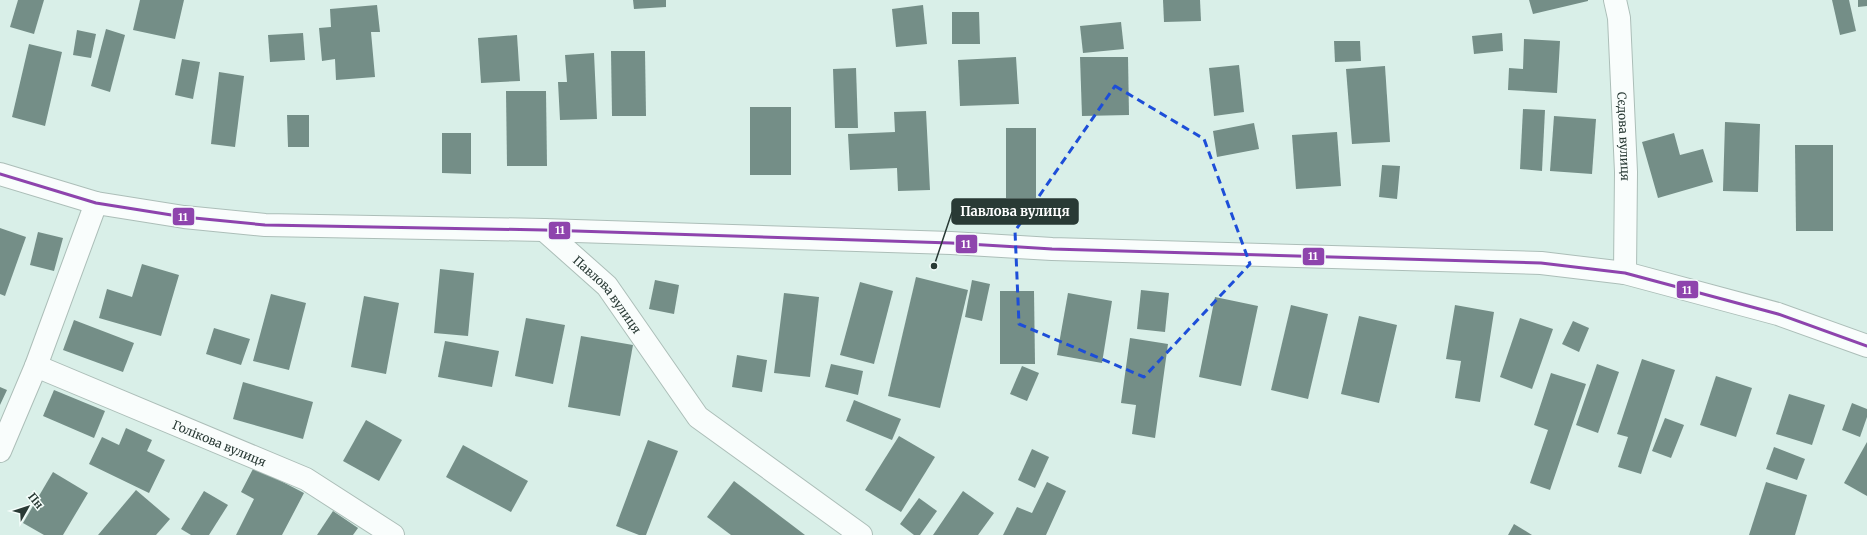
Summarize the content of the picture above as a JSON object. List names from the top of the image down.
{
  "streets": {
    "street": ["Сєдова вулиця", "Павлова вулиця", "Голікова вулиця"]
  },
  "places": ["Павлова вулиця"],
  "lines": ["transit line 11"],
  "north": "top right"
}
